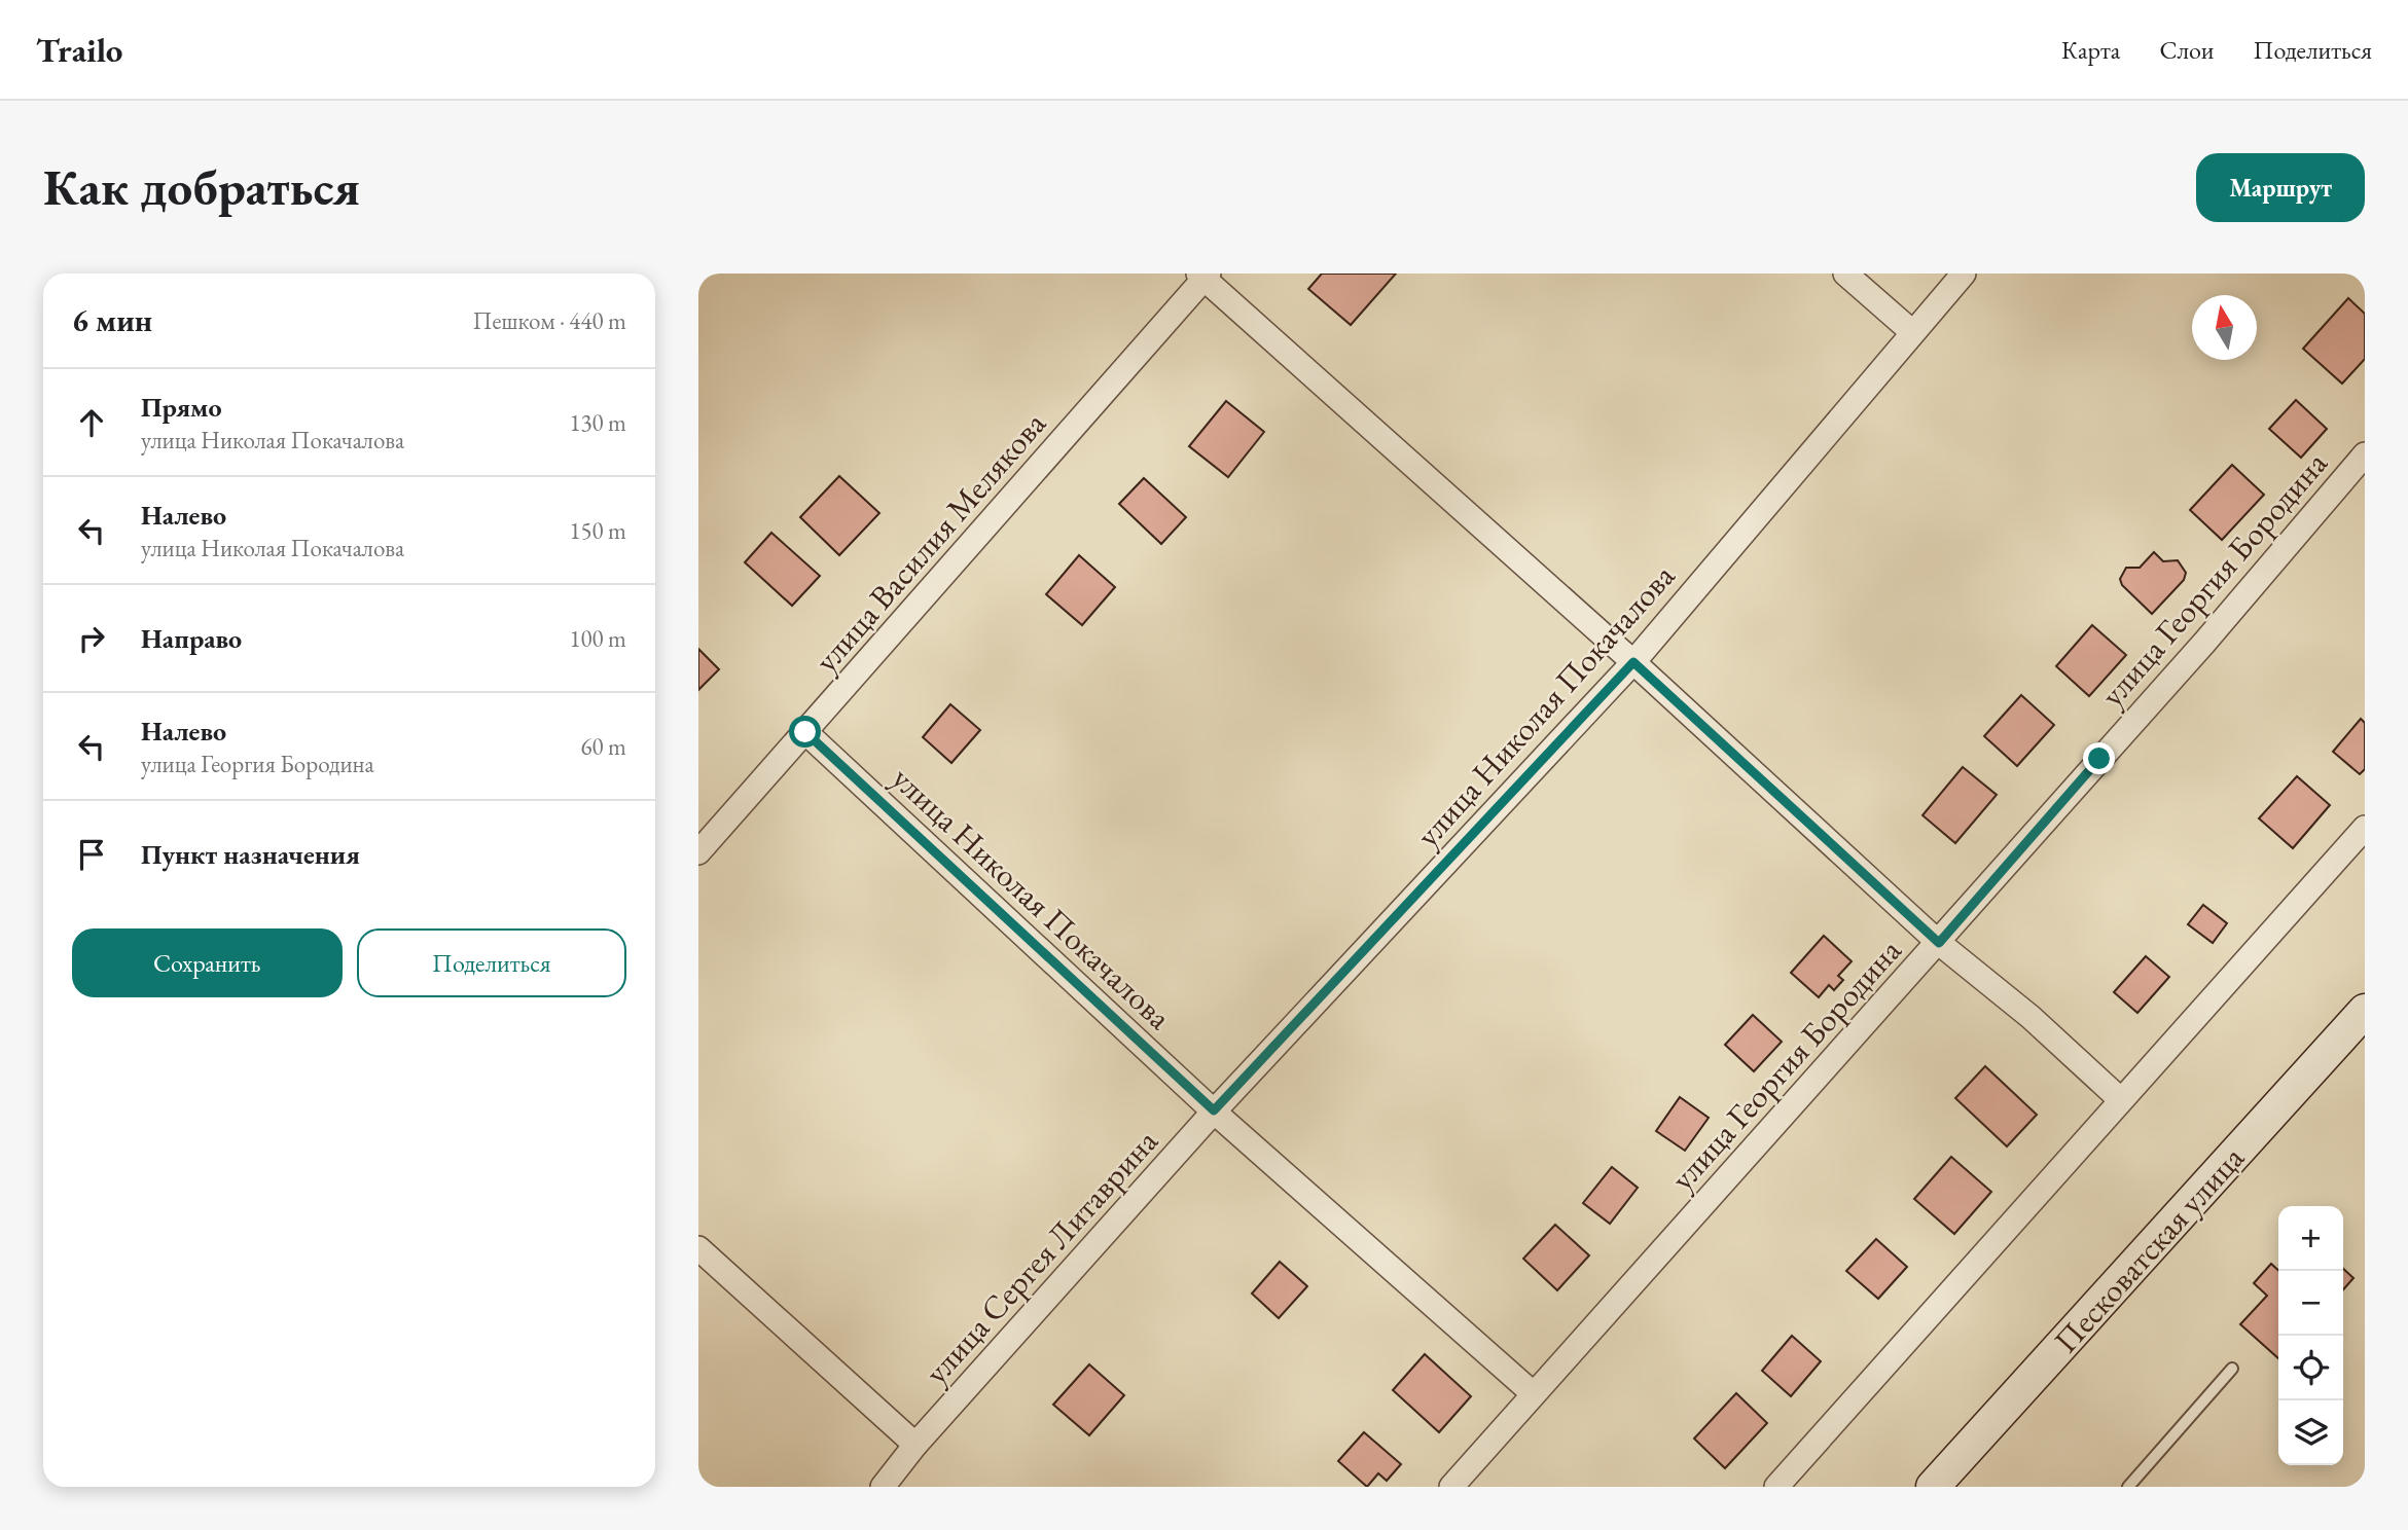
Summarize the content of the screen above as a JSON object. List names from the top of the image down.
{
  "streets": {
    "main road": ["Песковатская улица"],
    "street": [
      "улица Василия Мелякова",
      "улица Георгия Бородина",
      "улица Николая Покачалова",
      "улица Сергея Литаврина"
    ]
  },
  "crossings": [
    ["улица Василия Мелякова", "улица Николая Покачалова"],
    ["улица Георгия Бородина", "улица Николая Покачалова"],
    ["улица Николая Покачалова", "улица Сергея Литаврина"]
  ],
  "north": "top",
  "page": {
    "header": "Trailo",
    "nav": ["Карта", "Слои", "Поделиться"],
    "buttons": [
      "Маршрут",
      ["Сохранить", "Поделиться"]
    ],
    "title": "Как добраться",
    "heading": ["6 мин", "Пешком · 440 m"],
    "list": [
      ["Прямо", "улица Николая Покачалова", "130 m"],
      ["Налево", "улица Николая Покачалова", "150 m"],
      ["Направо", "100 m"],
      ["Налево", "улица Георгия Бородина", "60 m"],
      "Пункт назначения"
    ],
    "map_buttons": ["+", "−"]
  }
}
